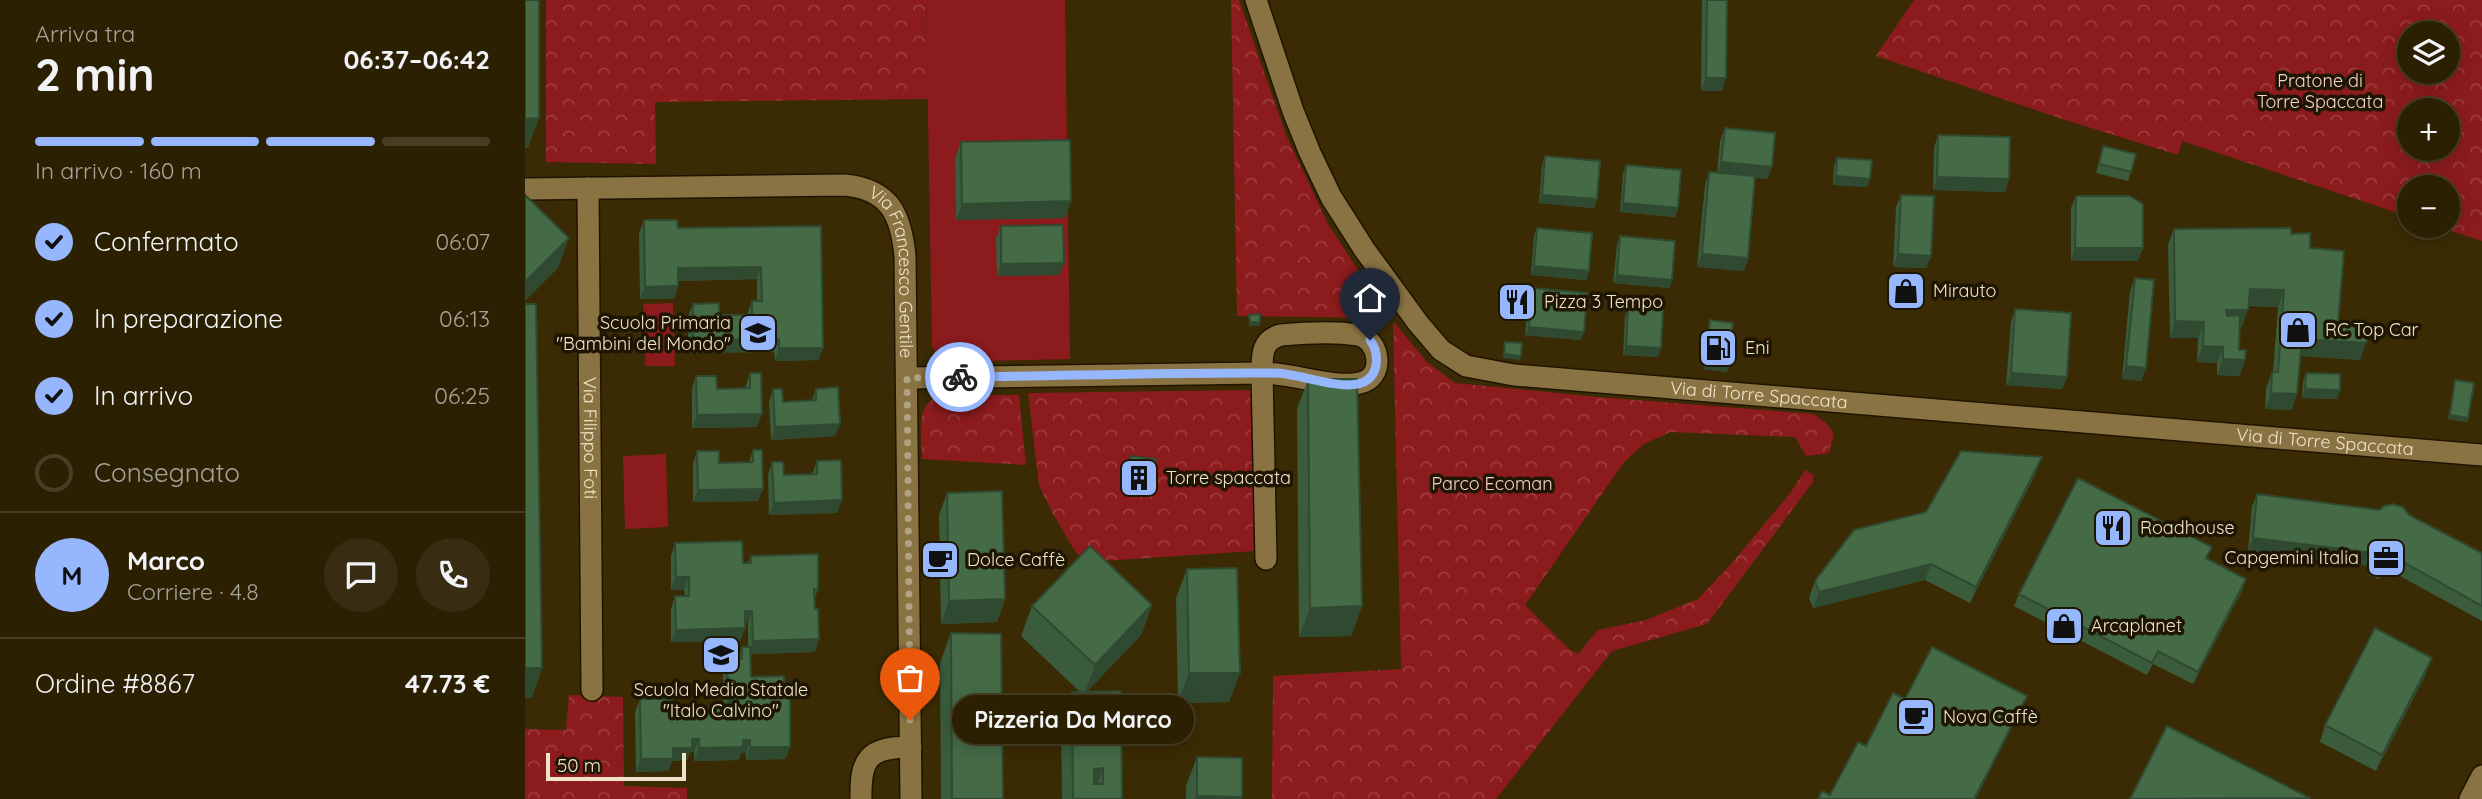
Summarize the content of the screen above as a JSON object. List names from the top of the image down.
{
  "streets": {
    "street": ["Via Francesco Gentile", "Via di Torre Spaccata", "Via Filippo Foti"]
  },
  "crossings": [
    ["Via Francesco Gentile", "Via Filippo Foti"]
  ],
  "parks": ["Pratone di Torre Spaccata", "Parco Ecoman"],
  "places": {
    "shop": ["Mirauto", "RC Top Car", "Arcaplanet"],
    "restaurant": ["Pizza 3 Tempo", "Roadhouse"],
    "school or university": ["Scuola Primaria \"Bambini del Mondo\"", "Scuola Media Statale \"Italo Calvino\""],
    "fuel station": ["Eni"],
    "building": ["Torre spaccata"],
    "office": ["Capgemini Italia"],
    "cafe": ["Dolce Caffè", "Nova Caffè"],
    "other": ["Pizzeria Da Marco"]
  },
  "scale_bar": "50 m",
  "page": {
    "heading": ["2 min", "Arriva tra", "06:37–06:42"],
    "panel": [
      "Marco",
      "Corriere · 4.8",
      "Ordine #8867",
      "47.73 €"
    ],
    "map_buttons": ["+", "−"],
    "bar": "In arrivo · 160 m",
    "list": [
      ["Confermato", "06:07"],
      ["In preparazione", "06:13"],
      ["In arrivo", "06:25"],
      "Consegnato"
    ],
    "round": "M",
    "bubble": "Pizzeria Da Marco",
    "scale": "50 m"
  }
}
